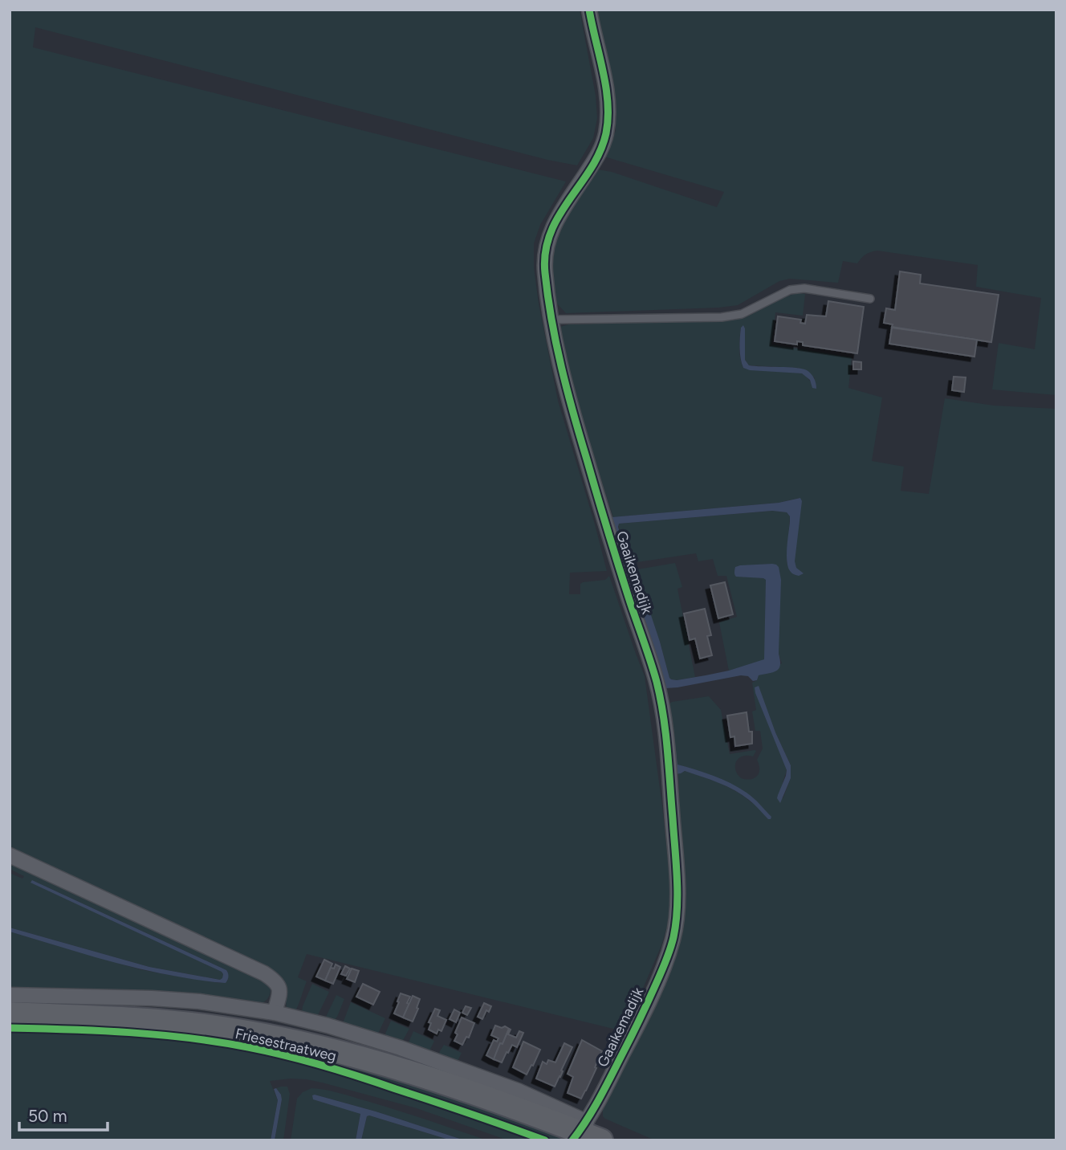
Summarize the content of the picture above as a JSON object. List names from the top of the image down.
{
  "streets": {
    "main road": ["Friesestraatweg"],
    "street": ["Gaaikemadijk"]
  },
  "crossings": [
    ["Gaaikemadijk", "Friesestraatweg"]
  ],
  "scale_bar": "50 m"
}
